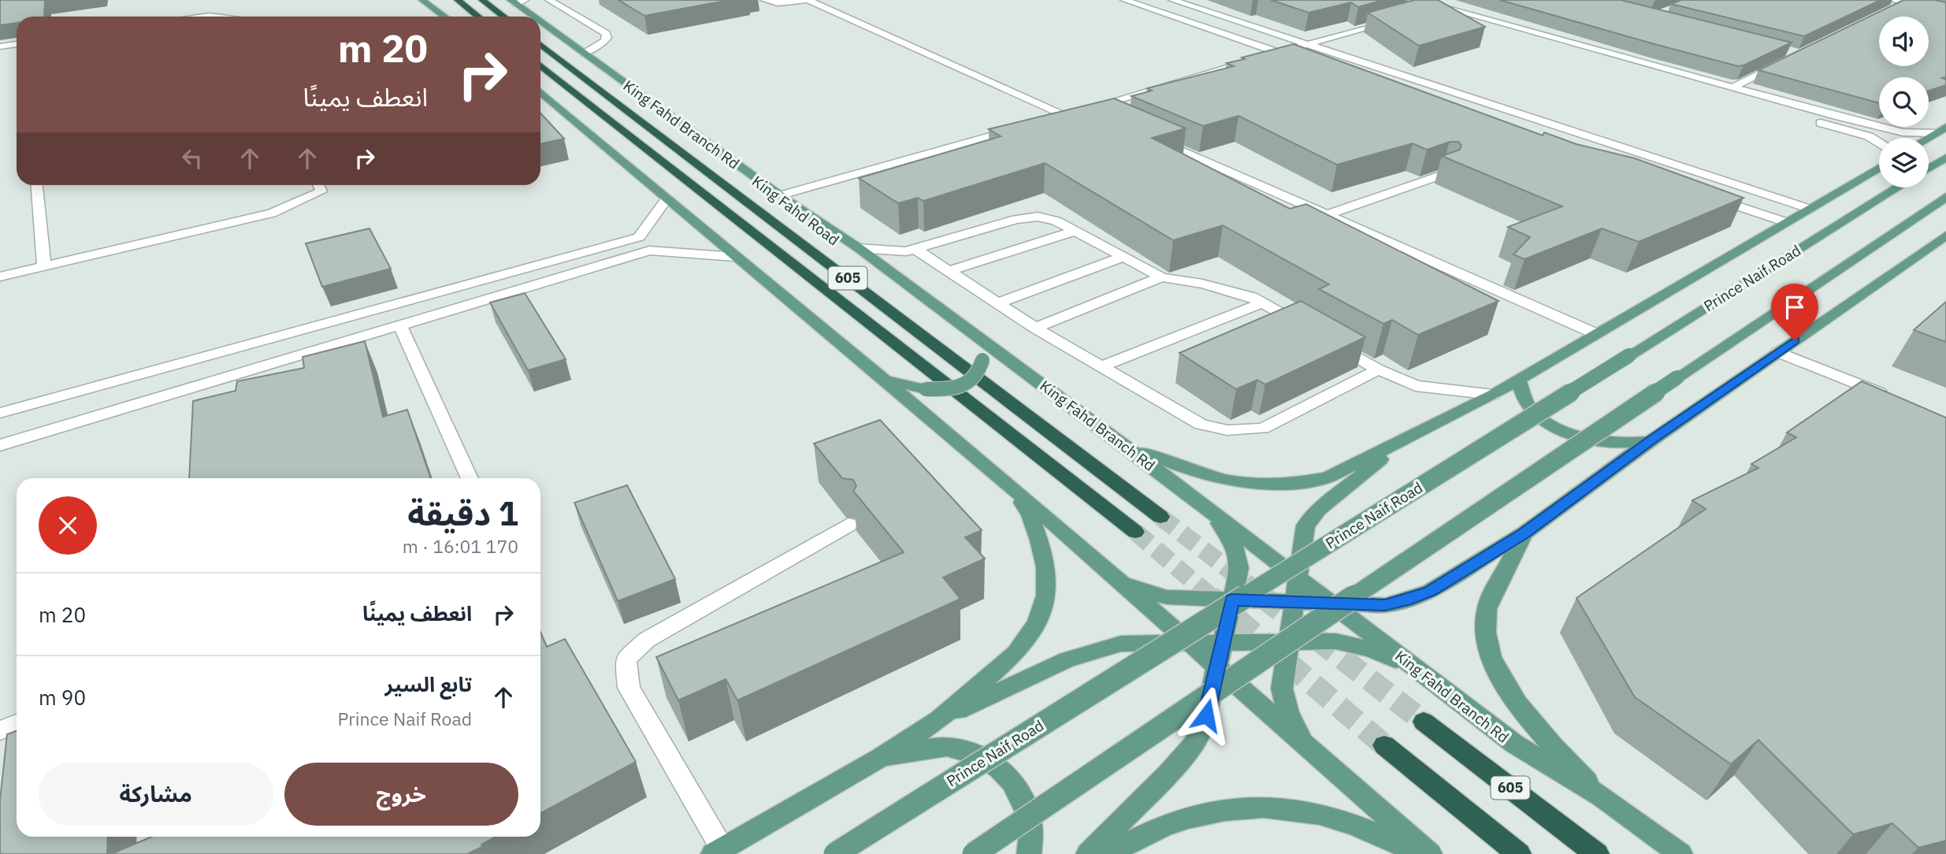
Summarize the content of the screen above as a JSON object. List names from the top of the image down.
{
  "streets": {
    "highway": ["King Fahd Road", "605"],
    "main road": ["King Fahd Branch Rd", "Prince Naif Road"]
  },
  "page": {
    "turn": ["20 m", "انعطف يمينًا"],
    "heading": ["1 دقيقة", "170 m · 16:01"],
    "list": [
      {
        "name": "انعطف يمينًا",
        "value": "20 m"
      },
      {
        "name": "تابع السير",
        "note": "Prince Naif Road",
        "value": "90 m"
      }
    ],
    "buttons": ["خروج", "مشاركة"]
  }
}
